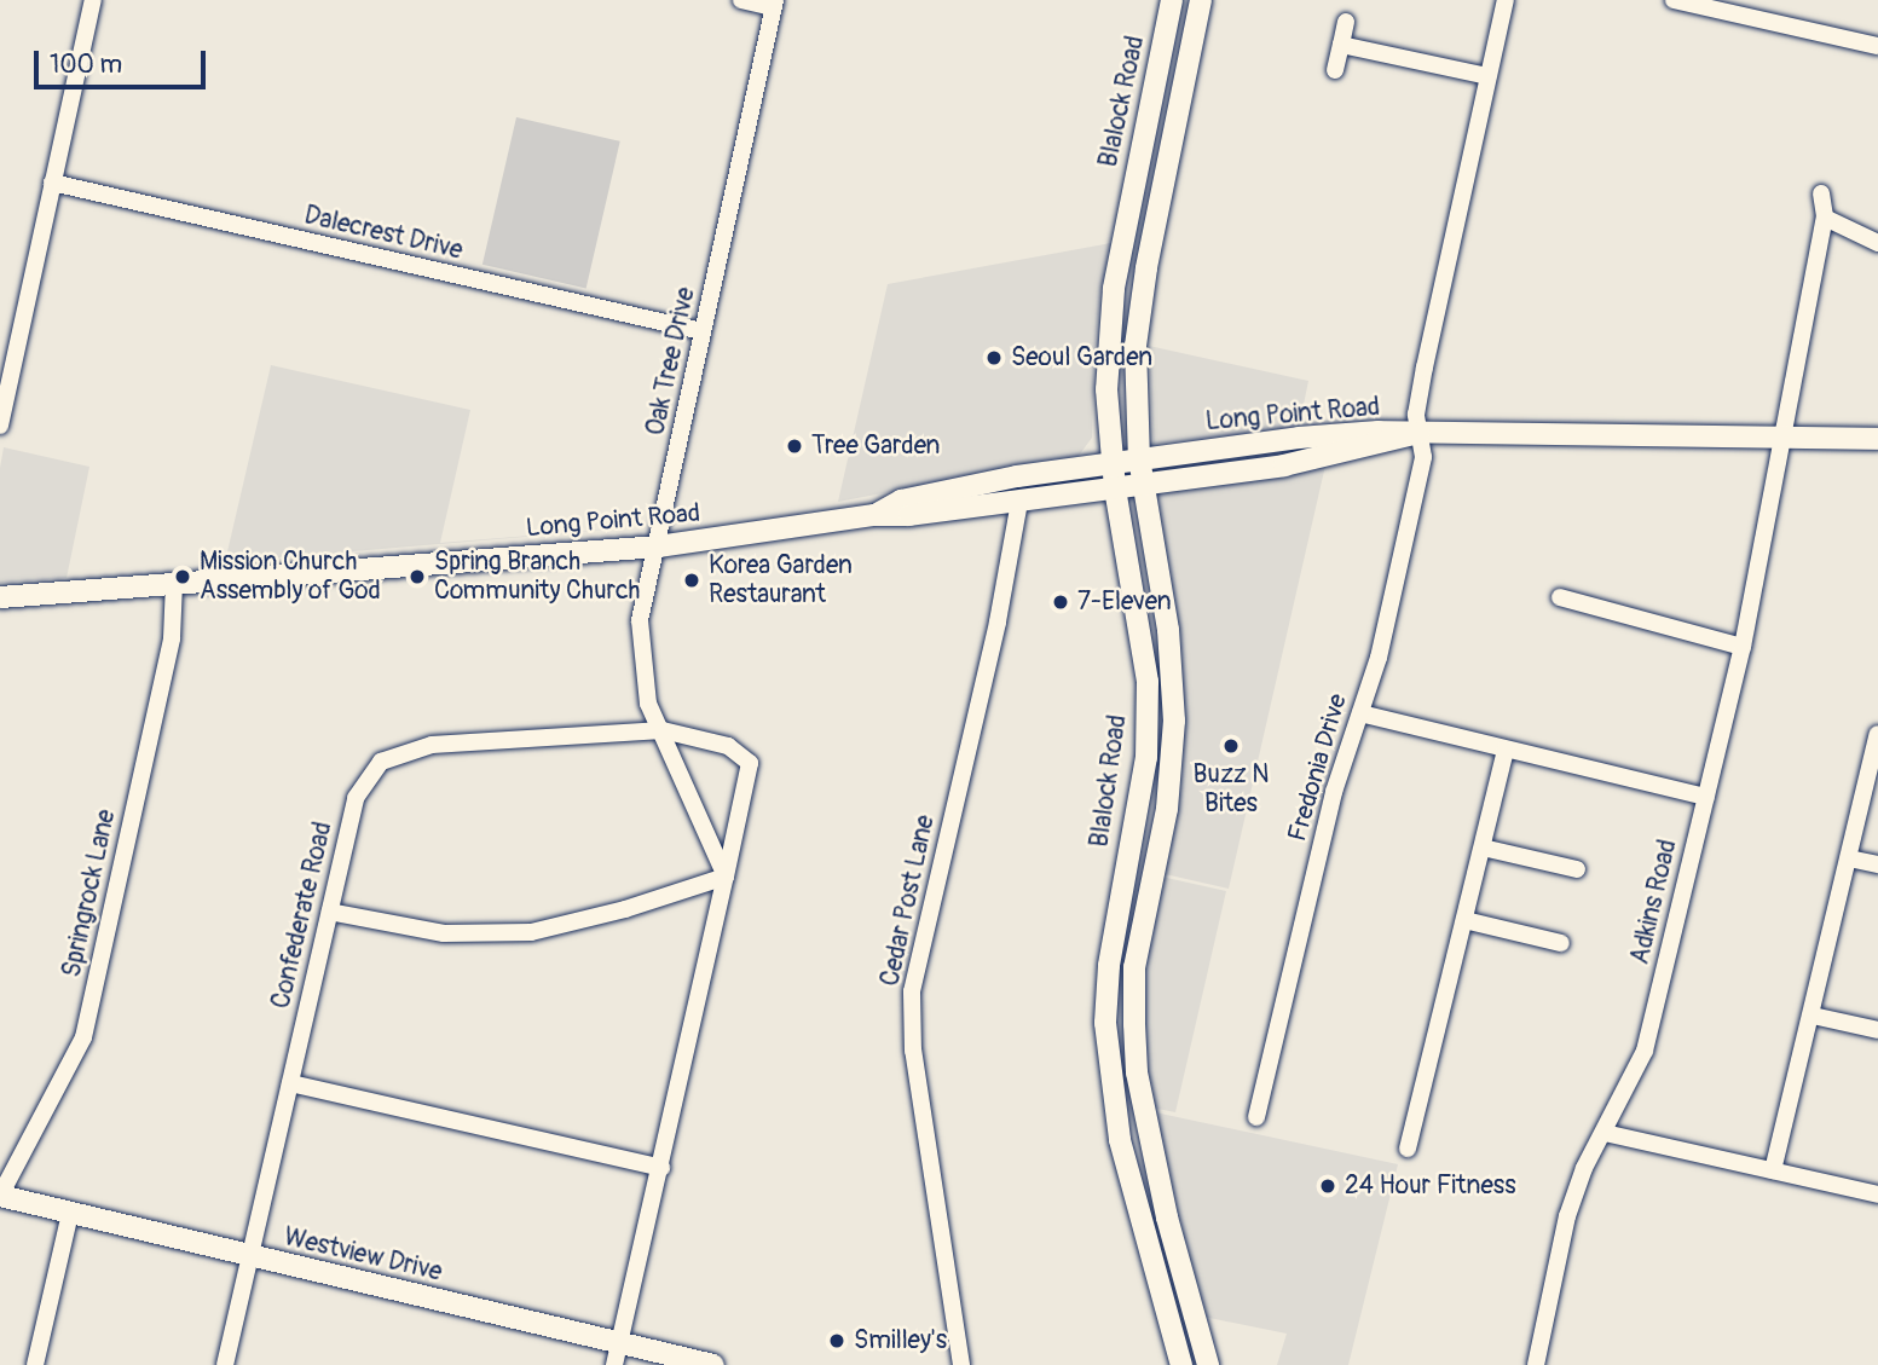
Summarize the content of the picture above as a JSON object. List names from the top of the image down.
{
  "streets": {
    "main road": ["Blalock Road", "Long Point Road", "Westview Drive"],
    "street": [
      "Dalecrest Drive",
      "Oak Tree Drive",
      "Fredonia Drive",
      "Springrock Lane",
      "Cedar Post Lane",
      "Adkins Road",
      "Confederate Road"
    ]
  },
  "crossings": [
    ["Blalock Road", "Long Point Road"],
    ["Dalecrest Drive", "Oak Tree Drive"],
    ["Oak Tree Drive", "Long Point Road"],
    ["Oak Tree Drive", "Confederate Road"],
    ["Long Point Road", "Fredonia Drive"],
    ["Long Point Road", "Springrock Lane"],
    ["Long Point Road", "Cedar Post Lane"],
    ["Long Point Road", "Adkins Road"],
    ["Springrock Lane", "Westview Drive"],
    ["Confederate Road", "Westview Drive"]
  ],
  "places": [
    "Seoul Garden",
    "Tree Garden",
    "Mission Church Assembly of God",
    "Spring Branch Community Church",
    "Korea Garden Restaurant",
    "7-Eleven",
    "Buzz N Bites",
    "24 Hour Fitness",
    "Smilley's"
  ],
  "scale_bar": "100 m"
}
